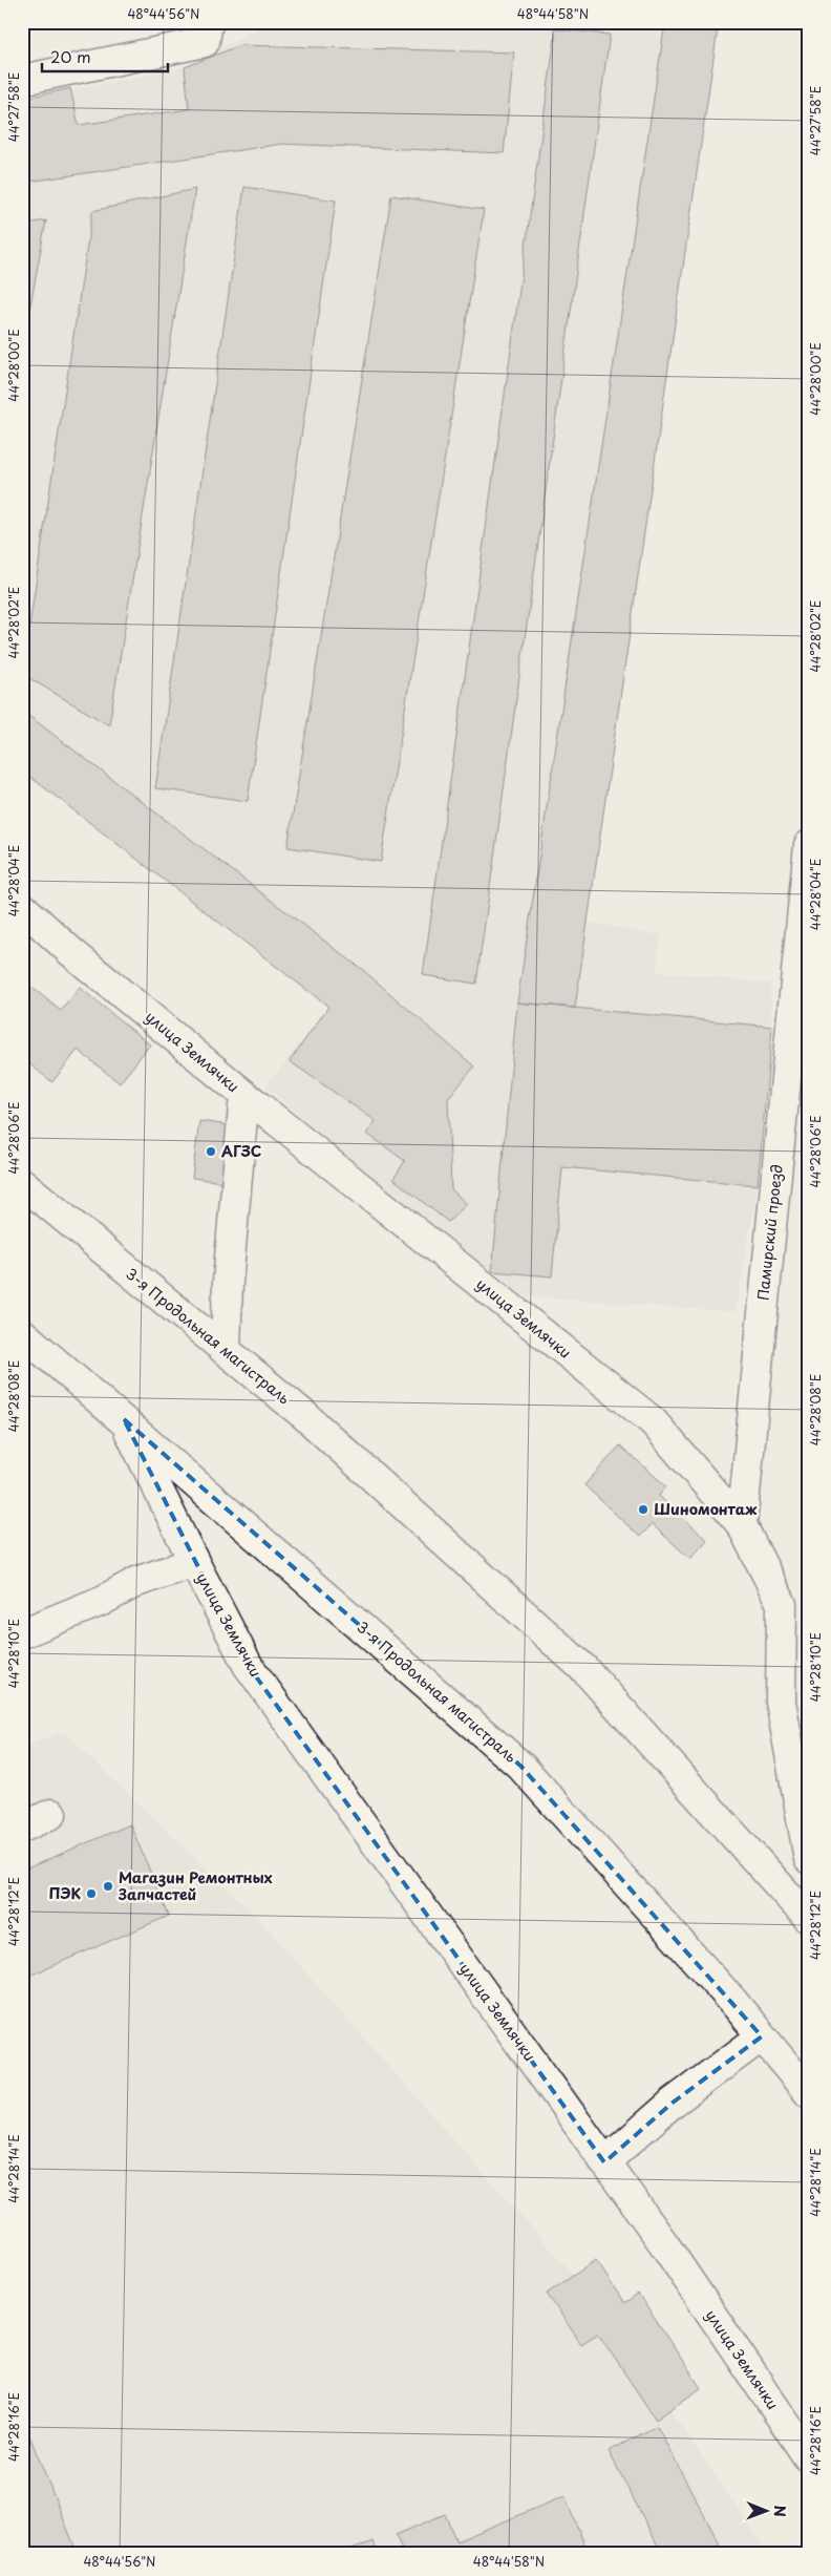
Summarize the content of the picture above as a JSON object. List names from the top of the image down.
{
  "streets": {
    "main road": ["улица Землячки", "Памирский проезд", "3-я Продольная магистраль"]
  },
  "crossings": [
    ["улица Землячки", "Памирский проезд"],
    ["улица Землячки", "3-я Продольная магистраль"]
  ],
  "places": [
    "АГЗС",
    "Шиномонтаж",
    "Магазин Ремонтных Запчастей",
    "ПЭК"
  ],
  "scale_bar": "20 m",
  "north": "right",
  "coordinates": [
    "48°44'56\"N",
    "48°44'58\"N",
    "44°27'58\"E",
    "44°28'00\"E",
    "44°28'02\"E",
    "44°28'04\"E",
    "44°28'06\"E",
    "44°28'08\"E",
    "44°28'10\"E",
    "44°28'12\"E",
    "44°28'14\"E",
    "44°28'16\"E"
  ]
}
